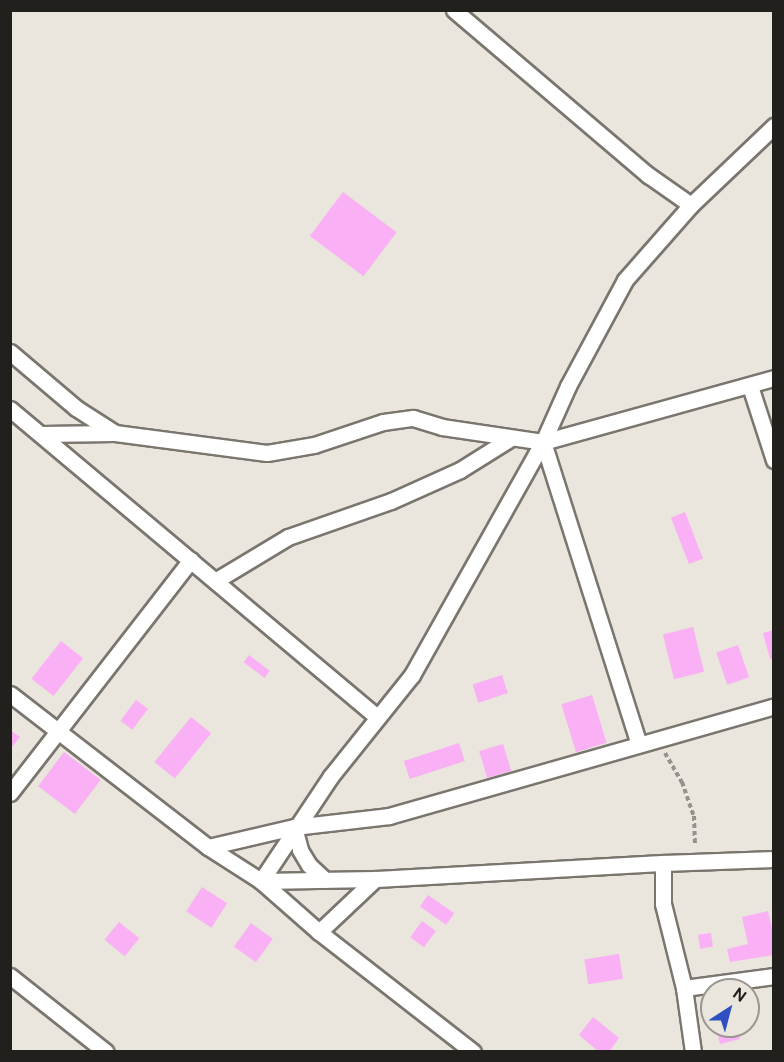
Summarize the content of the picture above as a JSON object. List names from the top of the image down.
{
  "north": "top right"
}
